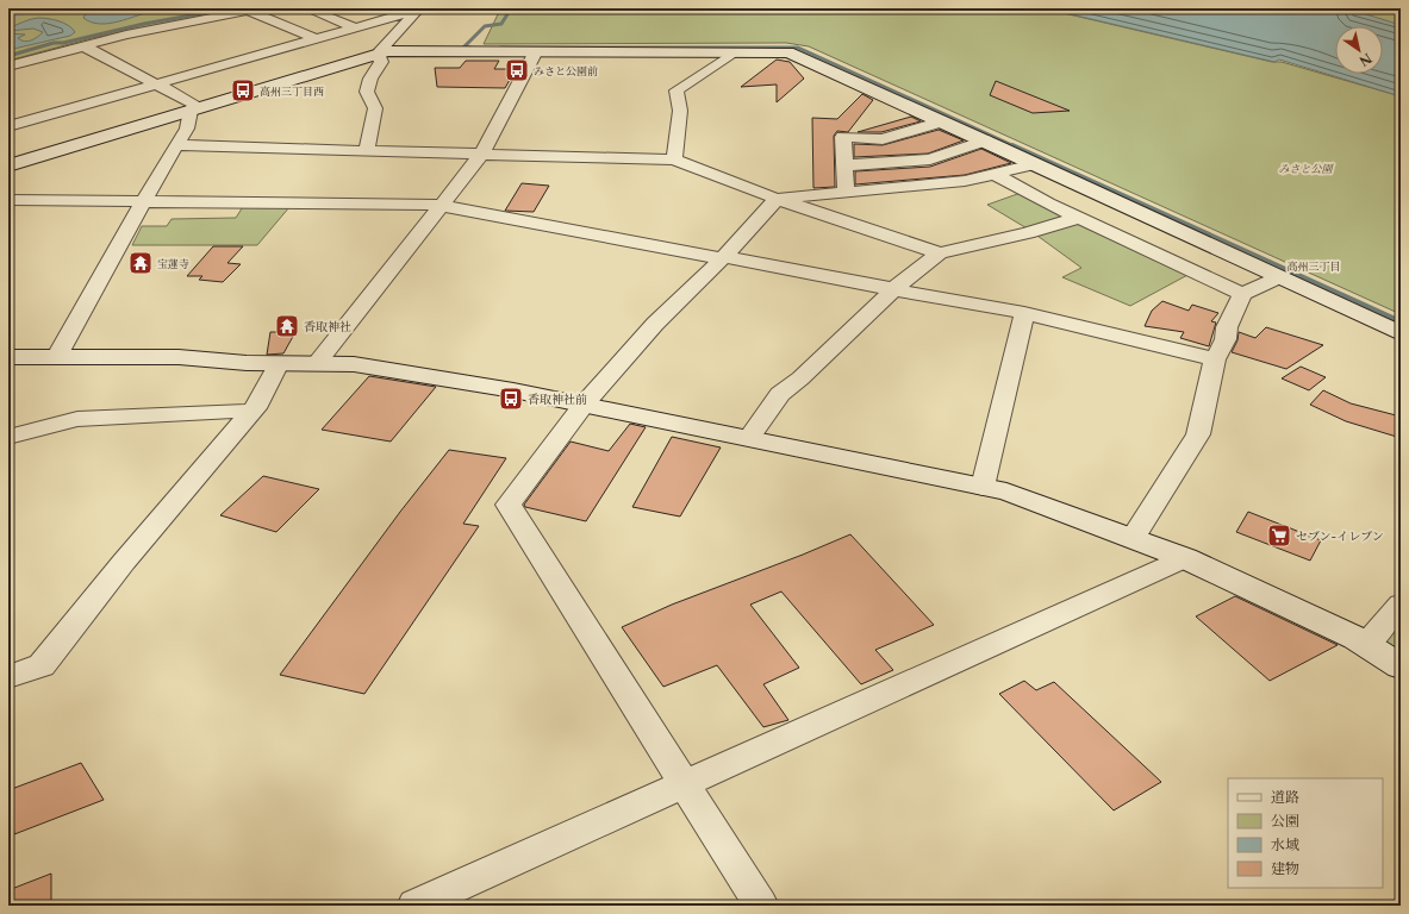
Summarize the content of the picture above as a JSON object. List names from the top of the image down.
{
  "districts": ["高州三丁目"],
  "parks": ["みさと公園"],
  "places": {
    "bus stop": ["みさと公園前", "高州三丁目西", "香取神社前"],
    "temple": ["宝蓮寺", "香取神社"],
    "supermarket": ["セブン-イレブン"]
  },
  "legend": [
    "道路",
    "公園",
    "水域",
    "建物"
  ],
  "north": "bottom right"
}
